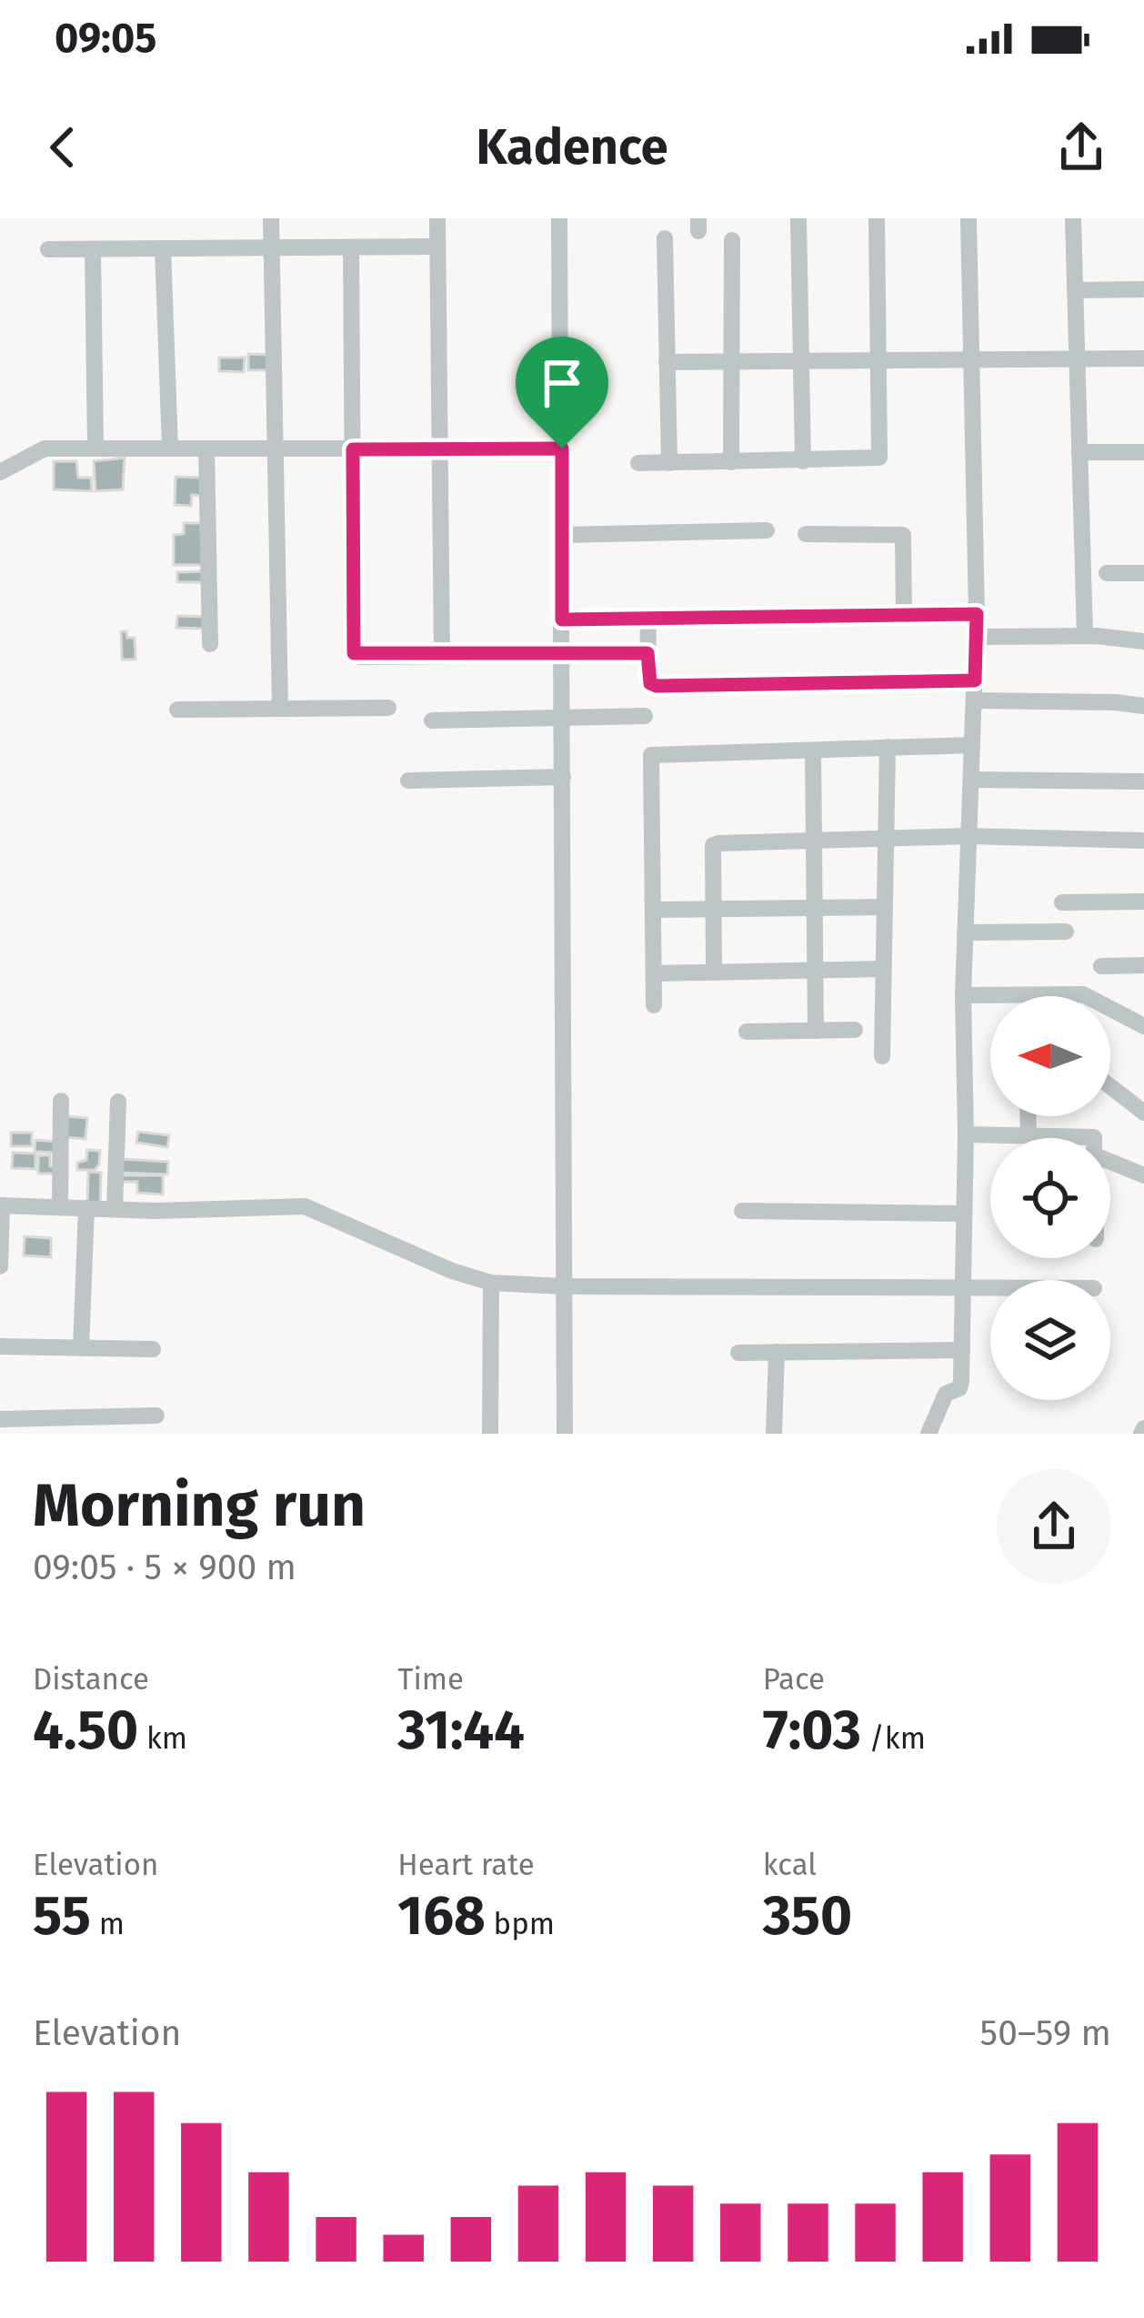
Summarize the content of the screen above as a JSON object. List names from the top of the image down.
{
  "north": "left",
  "page": {
    "status": "09:05",
    "header": "Kadence",
    "heading": ["Morning run", "09:05 · 5 × 900 m"],
    "stats": [
      ["Distance", "4.50 km"],
      ["Time", "31:44"],
      ["Pace", "7:03 /km"],
      ["Elevation", "55 m"],
      ["Heart rate", "168 bpm"],
      ["kcal", "350"]
    ],
    "chart": ["Elevation", "50–59 m"]
  }
}
